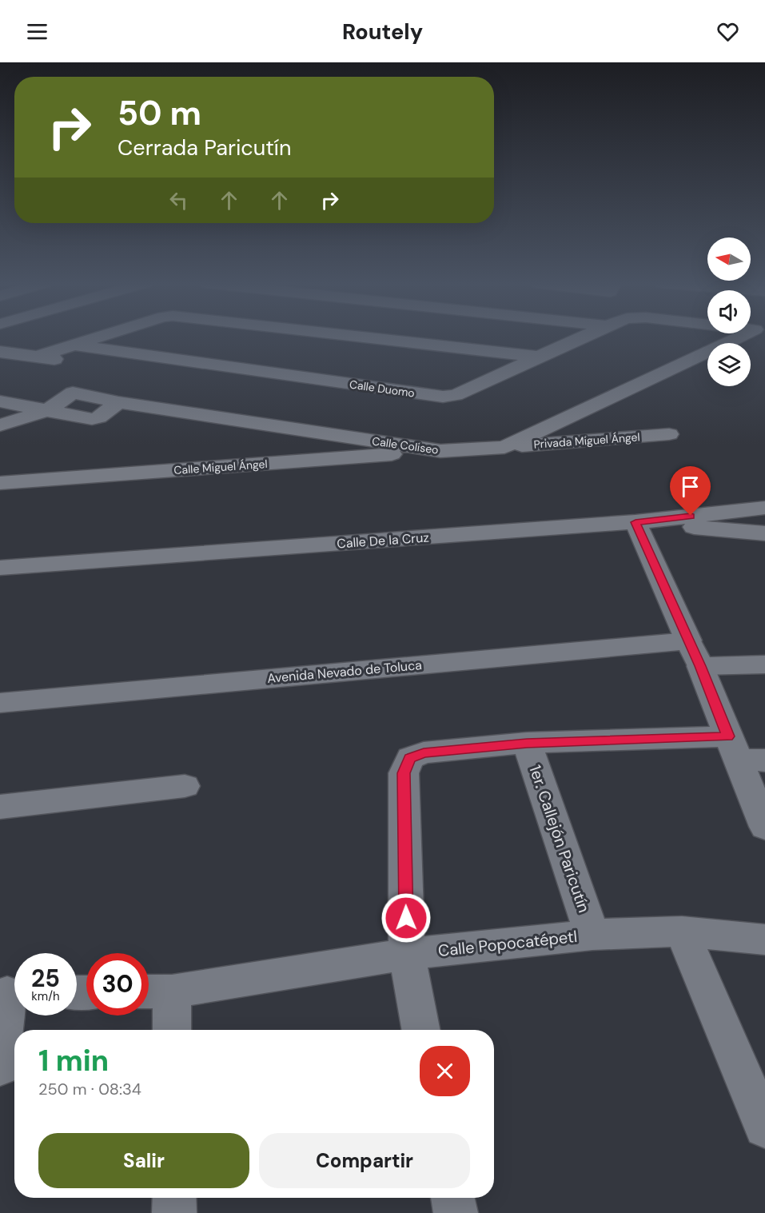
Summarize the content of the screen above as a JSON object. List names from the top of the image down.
{
  "streets": {
    "street": [
      "Calle Duomo",
      "Privada Miguel Ángel",
      "Calle Coliseo",
      "Calle Miguel Ángel",
      "Calle De la Cruz",
      "Avenida Nevado de Toluca",
      "1er. Callejón Paricutín",
      "Calle Popocatépetl"
    ]
  },
  "crossings": [
    ["Privada Miguel Ángel", "Calle Coliseo"],
    ["Calle Coliseo", "Calle Miguel Ángel"],
    ["1er. Callejón Paricutín", "Calle Popocatépetl"]
  ],
  "north": "left",
  "page": {
    "header": "Routely",
    "turn": ["50 m", "Cerrada Paricutín"],
    "speed": "25 km/h",
    "limit": "30",
    "heading": ["1 min", "250 m · 08:34"],
    "buttons": ["Salir", "Compartir"]
  }
}
